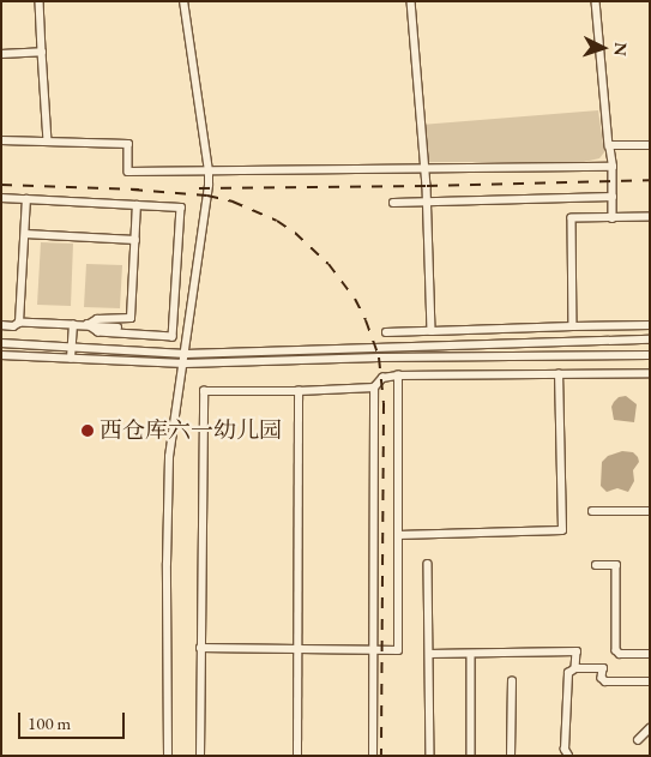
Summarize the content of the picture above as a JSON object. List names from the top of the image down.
{
  "places": ["西仓库六一幼儿园"],
  "scale_bar": "100 m",
  "north": "right"
}
